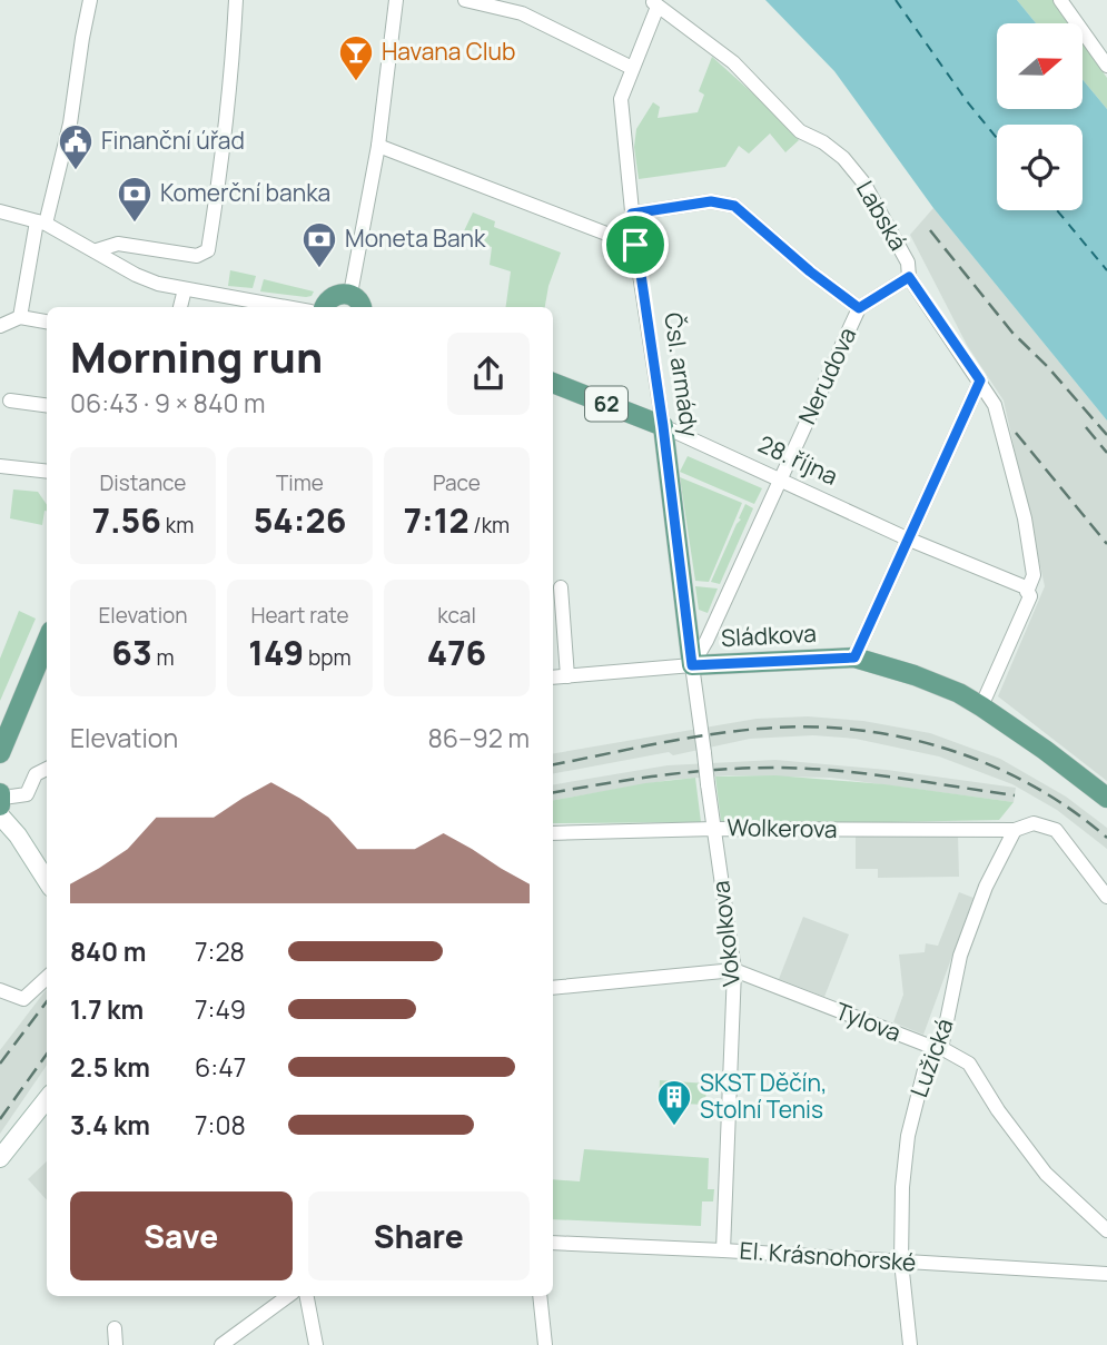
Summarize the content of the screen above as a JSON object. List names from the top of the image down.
{
  "streets": {
    "main road": [
      "Čsl. armády",
      "62",
      "28. října",
      "Sládkova"
    ],
    "street": [
      "Labská",
      "Nerudova",
      "Wolkerova",
      "Vokolkova",
      "Tylova",
      "Lužická",
      "El. Krásnohorské"
    ]
  },
  "crossings": [
    ["Labská", "Čsl. armády"],
    ["Labská", "Nerudova"],
    ["Labská", "28. října"],
    ["Labská", "Sládkova"],
    ["Čsl. armády", "Nerudova"],
    ["Čsl. armády", "28. října"],
    ["Čsl. armády", "Sládkova"],
    ["Čsl. armády", "Vokolkova"],
    ["Nerudova", "28. října"],
    ["Nerudova", "Sládkova"],
    ["Nerudova", "Vokolkova"],
    ["Sládkova", "Vokolkova"],
    ["Wolkerova", "Vokolkova"],
    ["Wolkerova", "Lužická"],
    ["Vokolkova", "Tylova"],
    ["Vokolkova", "El. Krásnohorské"],
    ["Tylova", "Lužická"],
    ["Lužická", "El. Krásnohorské"]
  ],
  "places": {
    "bar": ["Havana Club"],
    "public building": ["Finanční úřad"],
    "bank": ["Komerční banka", "Moneta Bank"],
    "building": ["SKST Děčín, Stolní Tenis"]
  },
  "north": "right",
  "page": {
    "heading": ["Morning run", "06:43 · 9 × 840 m"],
    "stats": [
      ["Distance", "7.56 km"],
      ["Time", "54:26"],
      ["Pace", "7:12 /km"],
      ["Elevation", "63 m"],
      ["Heart rate", "149 bpm"],
      ["kcal", "476"]
    ],
    "chart": ["Elevation", "86–92 m"],
    "list": [
      {
        "name": "840 m",
        "note": "7:28"
      },
      {
        "name": "1.7 km",
        "note": "7:49"
      },
      {
        "name": "2.5 km",
        "note": "6:47"
      },
      {
        "name": "3.4 km",
        "note": "7:08"
      }
    ],
    "buttons": ["Save", "Share"]
  }
}
